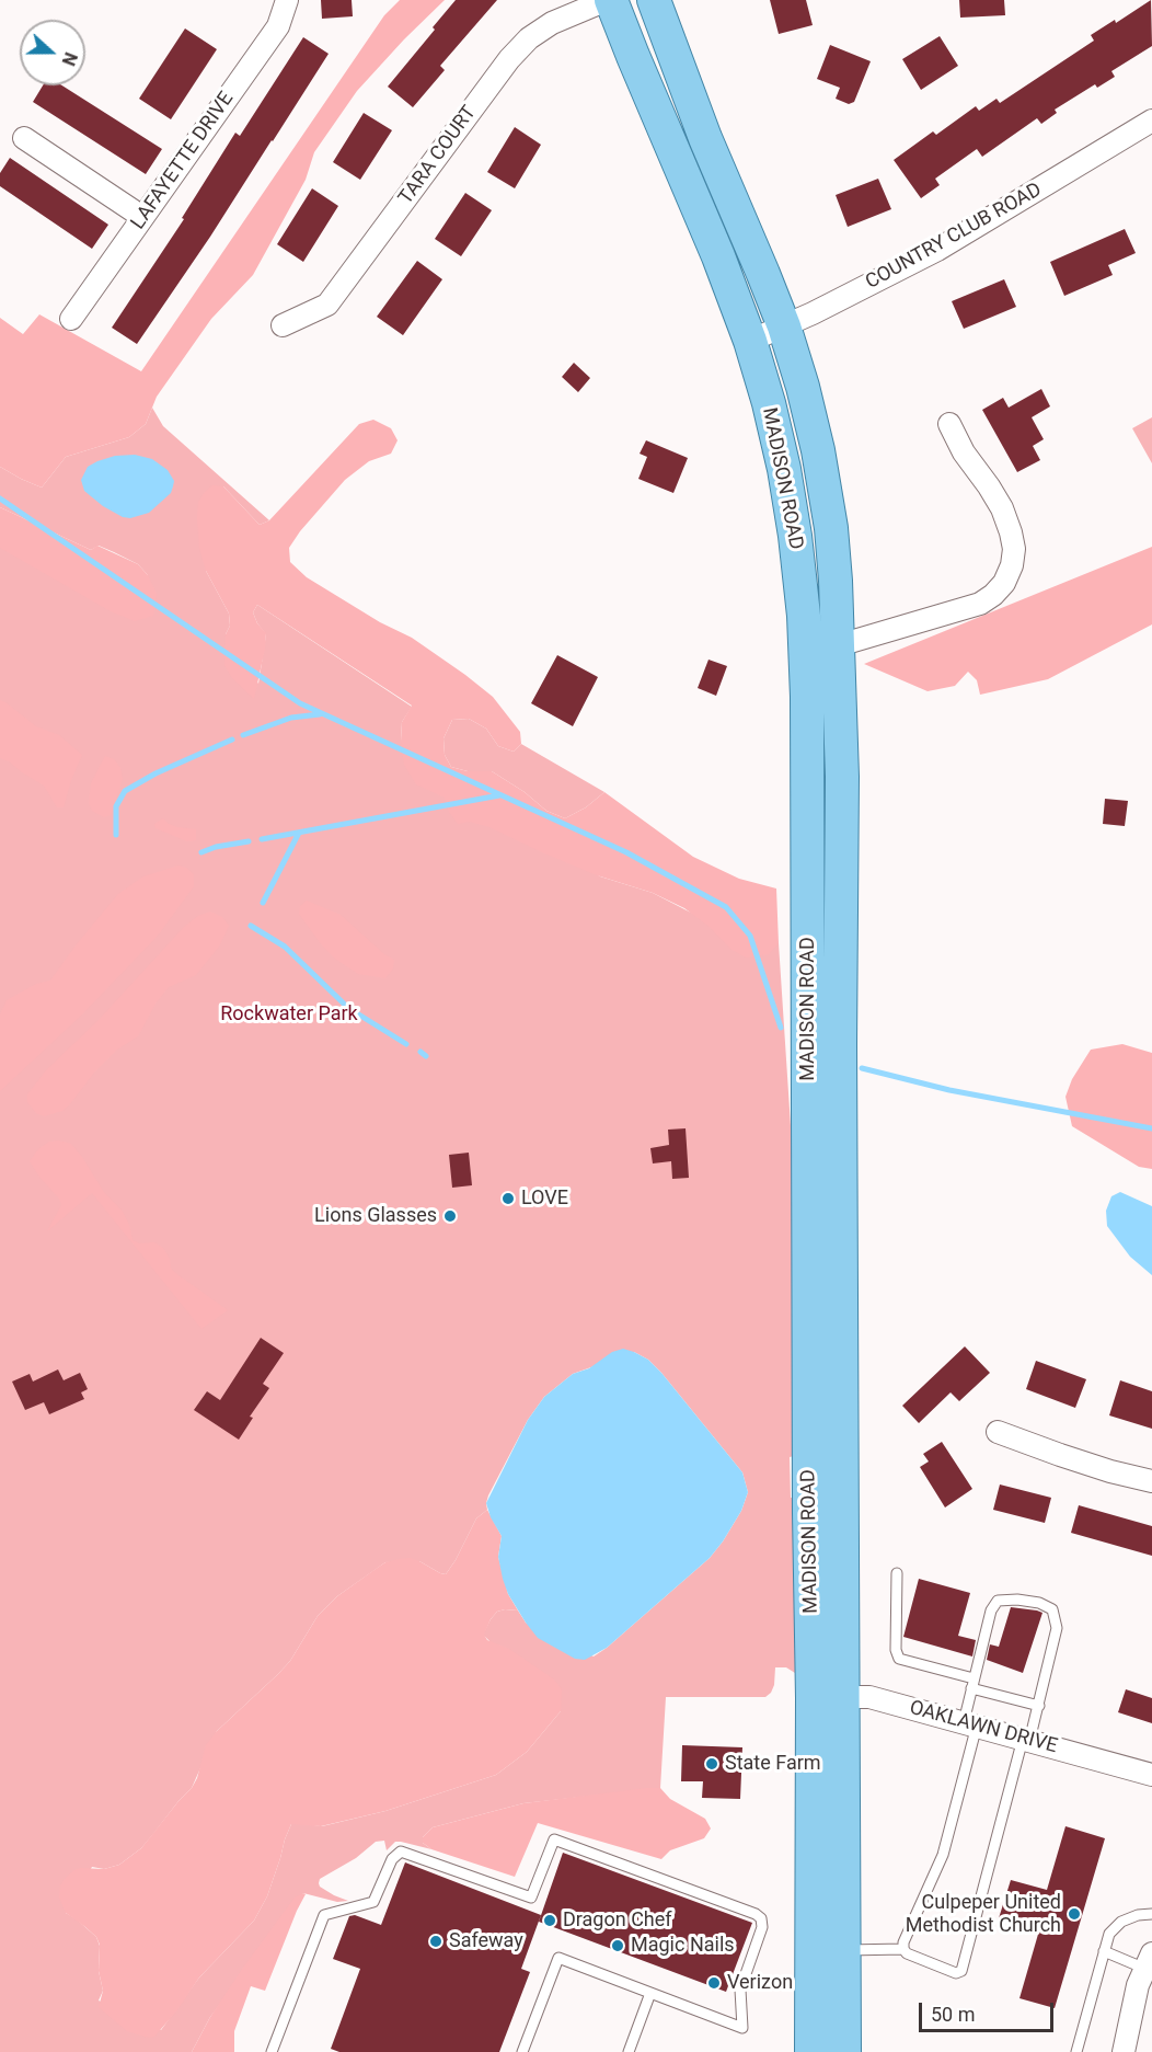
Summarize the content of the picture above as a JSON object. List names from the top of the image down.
{
  "streets": {
    "main road": ["MADISON ROAD"],
    "street": [
      "TARA COURT",
      "LAFAYETTE DRIVE",
      "COUNTRY CLUB ROAD",
      "OAKLAWN DRIVE"
    ]
  },
  "crossings": [
    ["COUNTRY CLUB ROAD", "MADISON ROAD"],
    ["MADISON ROAD", "OAKLAWN DRIVE"]
  ],
  "parks": ["Rockwater Park"],
  "places": [
    "LOVE",
    "Lions Glasses",
    "State Farm",
    "Culpeper United Methodist Church",
    "Dragon Chef",
    "Safeway",
    "Magic Nails",
    "Verizon"
  ],
  "scale_bar": "50 m",
  "north": "right"
}
